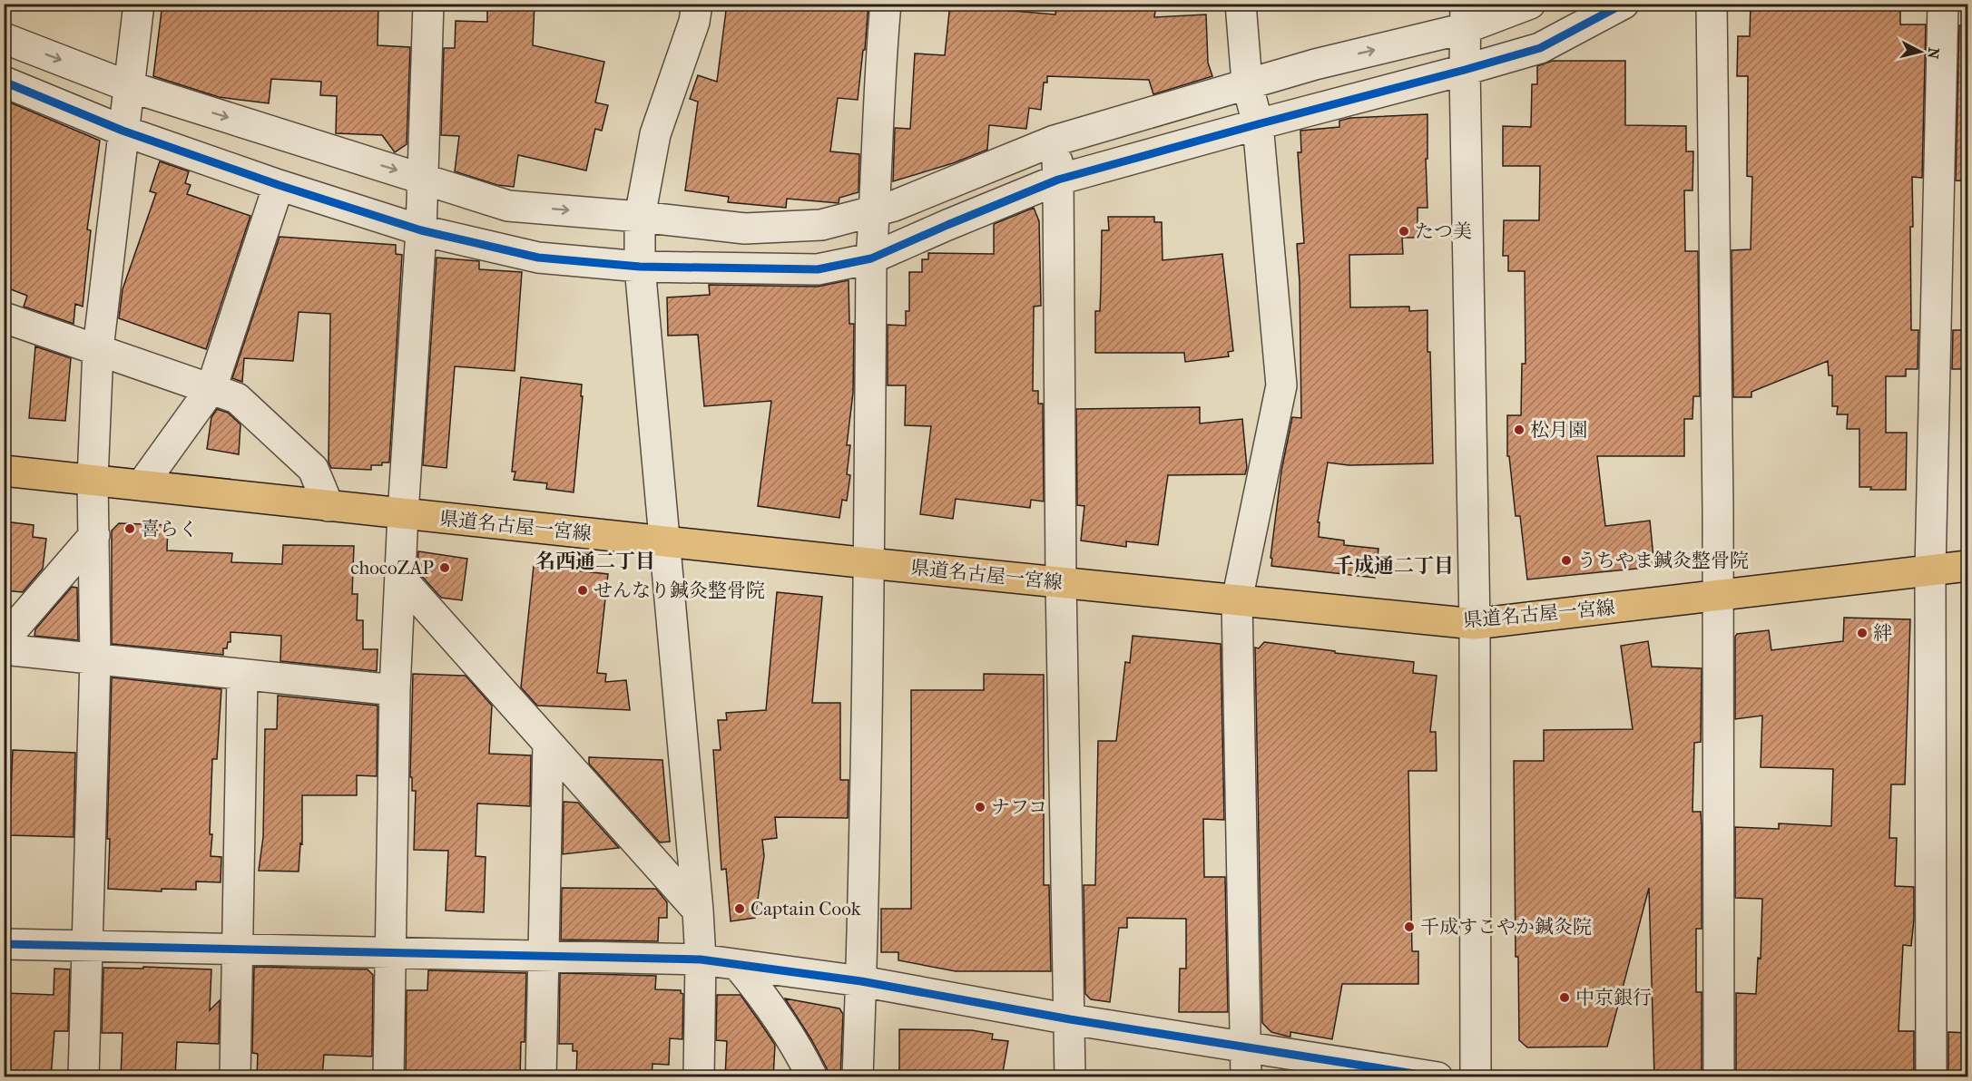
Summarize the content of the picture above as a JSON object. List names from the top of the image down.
{
  "streets": {
    "main road": ["県道名古屋一宮線"]
  },
  "districts": ["名西通二丁目", "千成通二丁目"],
  "places": [
    "たつ美",
    "松月園",
    "喜らく",
    "うちやま鍼灸整骨院",
    "chocoZAP",
    "せんなり鍼灸整骨院",
    "絆",
    "ナフコ",
    "Captain Cook",
    "千成すこやか鍼灸院",
    "中京銀行"
  ],
  "north": "right"
}
